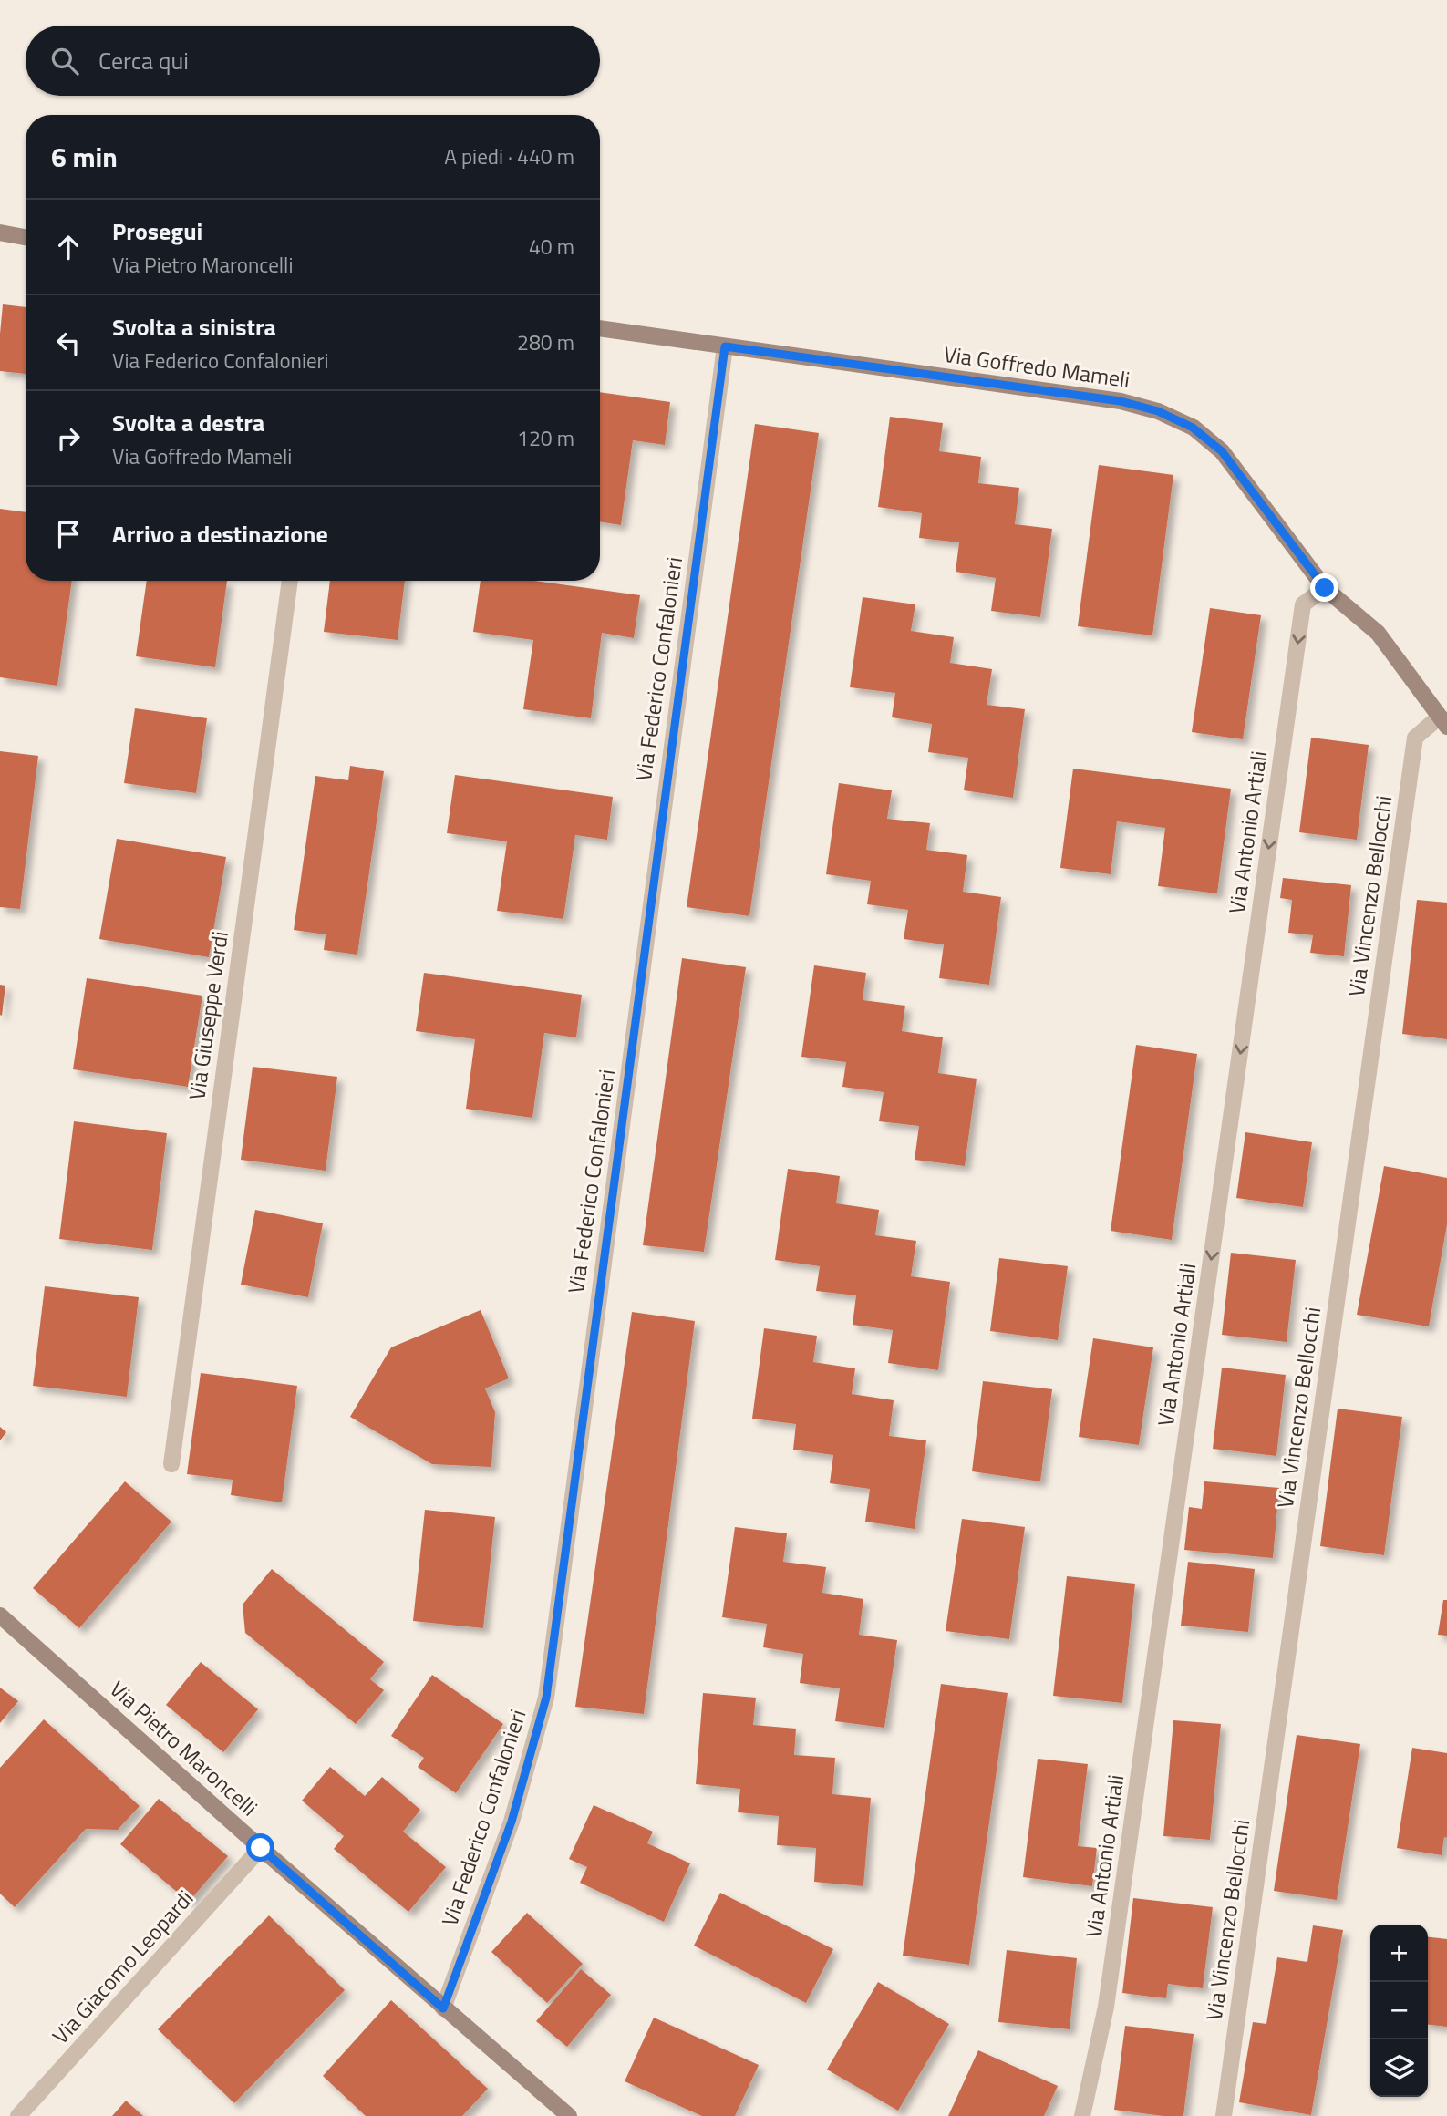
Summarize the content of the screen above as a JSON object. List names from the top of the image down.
{
  "streets": {
    "street": [
      "Via Goffredo Mameli",
      "Via Federico Confalonieri",
      "Via Antonio Artiali",
      "Via Vincenzo Bellocchi",
      "Via Giuseppe Verdi",
      "Via Pietro Maroncelli",
      "Via Giacomo Leopardi"
    ]
  },
  "crossings": [
    ["Via Goffredo Mameli", "Via Federico Confalonieri"],
    ["Via Goffredo Mameli", "Via Antonio Artiali"],
    ["Via Goffredo Mameli", "Via Vincenzo Bellocchi"],
    ["Via Federico Confalonieri", "Via Pietro Maroncelli"],
    ["Via Pietro Maroncelli", "Via Giacomo Leopardi"]
  ],
  "one_way": ["Via Antonio Artiali"],
  "page": {
    "search": "Cerca qui",
    "heading": ["6 min", "A piedi · 440 m"],
    "list": [
      ["Prosegui", "Via Pietro Maroncelli", "40 m"],
      ["Svolta a sinistra", "Via Federico Confalonieri", "280 m"],
      ["Svolta a destra", "Via Goffredo Mameli", "120 m"],
      "Arrivo a destinazione"
    ],
    "map_buttons": ["+", "−"]
  }
}
